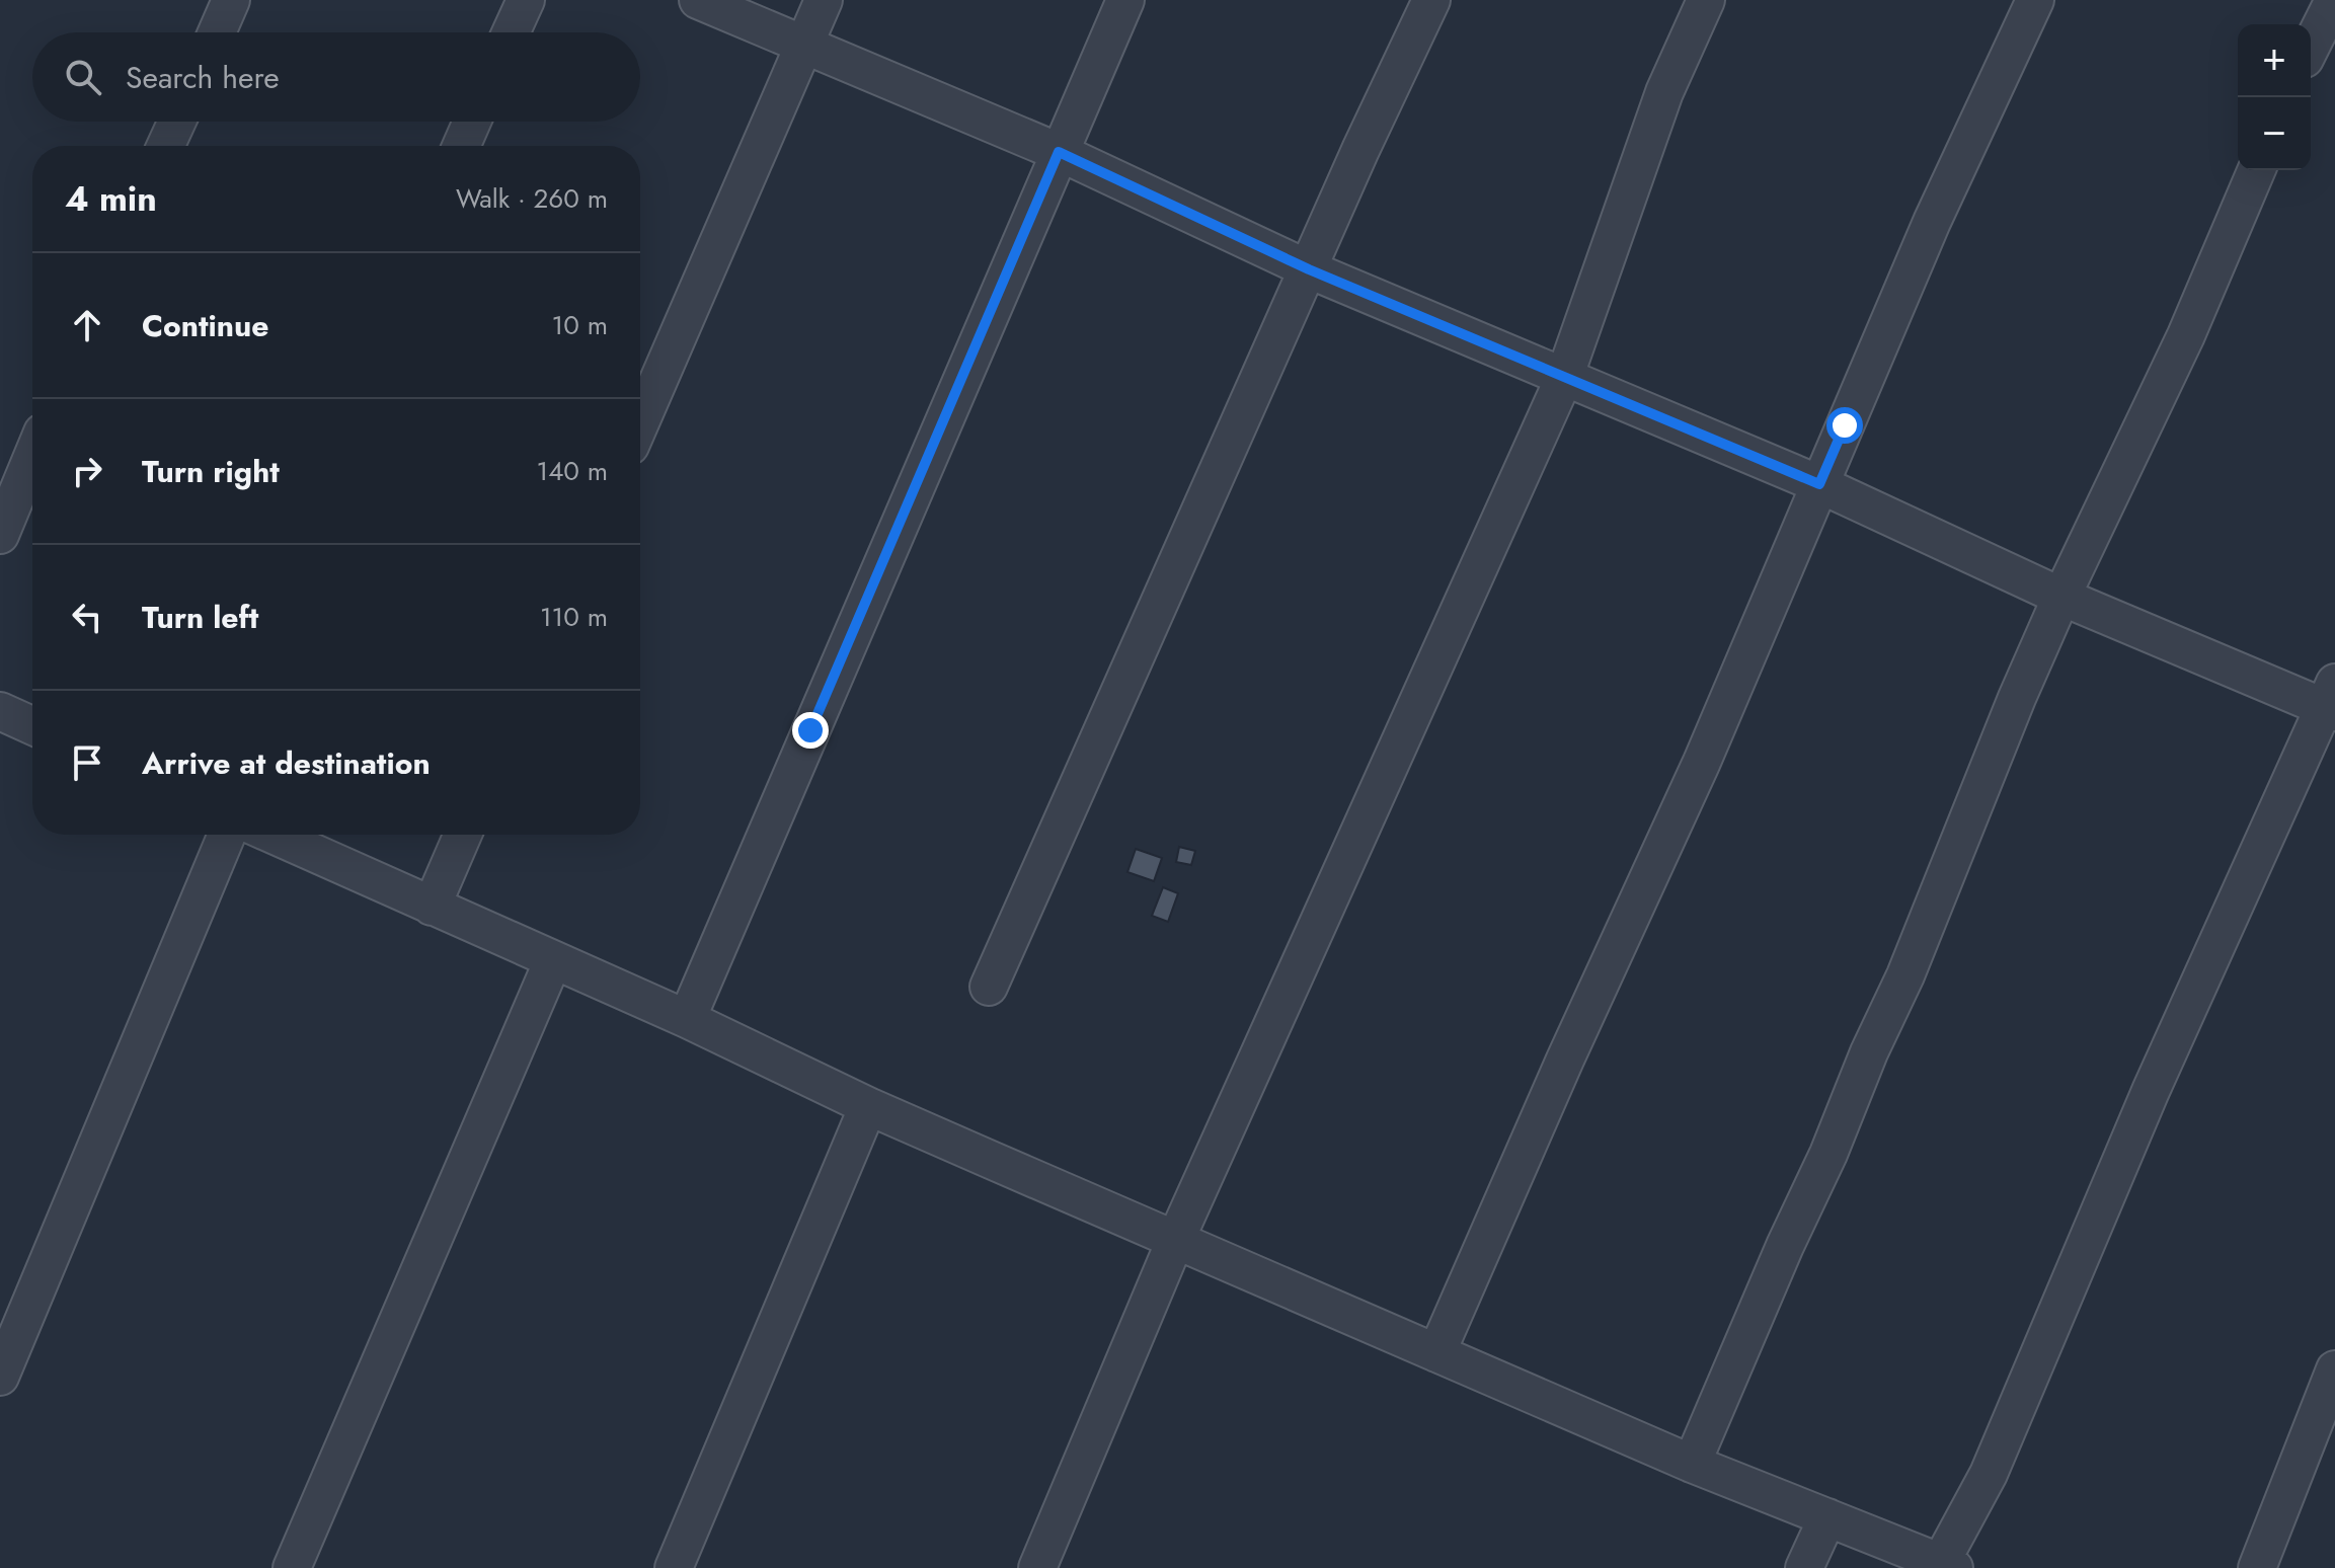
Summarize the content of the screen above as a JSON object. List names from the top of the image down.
{
  "page": {
    "map_buttons": ["+", "−"],
    "search": "Search here",
    "heading": ["4 min", "Walk · 260 m"],
    "list": [
      ["Continue", "10 m"],
      ["Turn right", "140 m"],
      ["Turn left", "110 m"],
      "Arrive at destination"
    ]
  }
}
